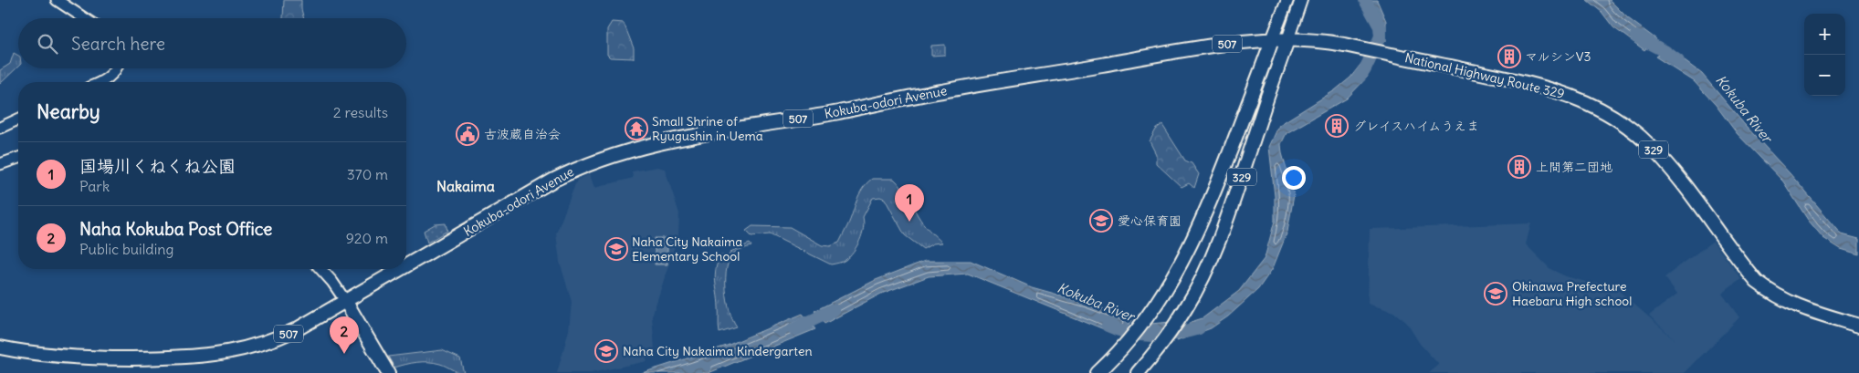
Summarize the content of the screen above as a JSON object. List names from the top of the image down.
{
  "streets": {
    "highway": [
      "507",
      "National Highway Route 329",
      "Kokuba-odori Avenue",
      "329"
    ]
  },
  "crossings": [
    ["507", "Kokuba-odori Avenue"],
    ["National Highway Route 329", "Kokuba-odori Avenue"],
    ["National Highway Route 329", "329"],
    ["Kokuba-odori Avenue", "329"]
  ],
  "districts": ["Nakaima"],
  "water": ["Kokuba River"],
  "places": {
    "building": ["マルシンV3", "グレイスハイムうえま", "上間第二団地"],
    "temple": ["Small Shrine of Ryugushin in Uema"],
    "public building": ["古波蔵自治会"],
    "school or university": [
      "愛心保育園",
      "Naha City Nakaima Elementary School",
      "Okinawa Prefecture Haebaru High school",
      "Naha City Nakaima Kindergarten"
    ]
  },
  "page": {
    "map_buttons": ["+", "−"],
    "search": "Search here",
    "heading": ["Nearby", "2 results"],
    "list": [
      {
        "mark": "1",
        "name": "国場川くねくね公園",
        "note": "Park",
        "value": "370 m"
      },
      {
        "mark": "2",
        "name": "Naha Kokuba Post Office",
        "note": "Public building",
        "value": "920 m"
      }
    ],
    "pins": ["1", "2"]
  }
}
